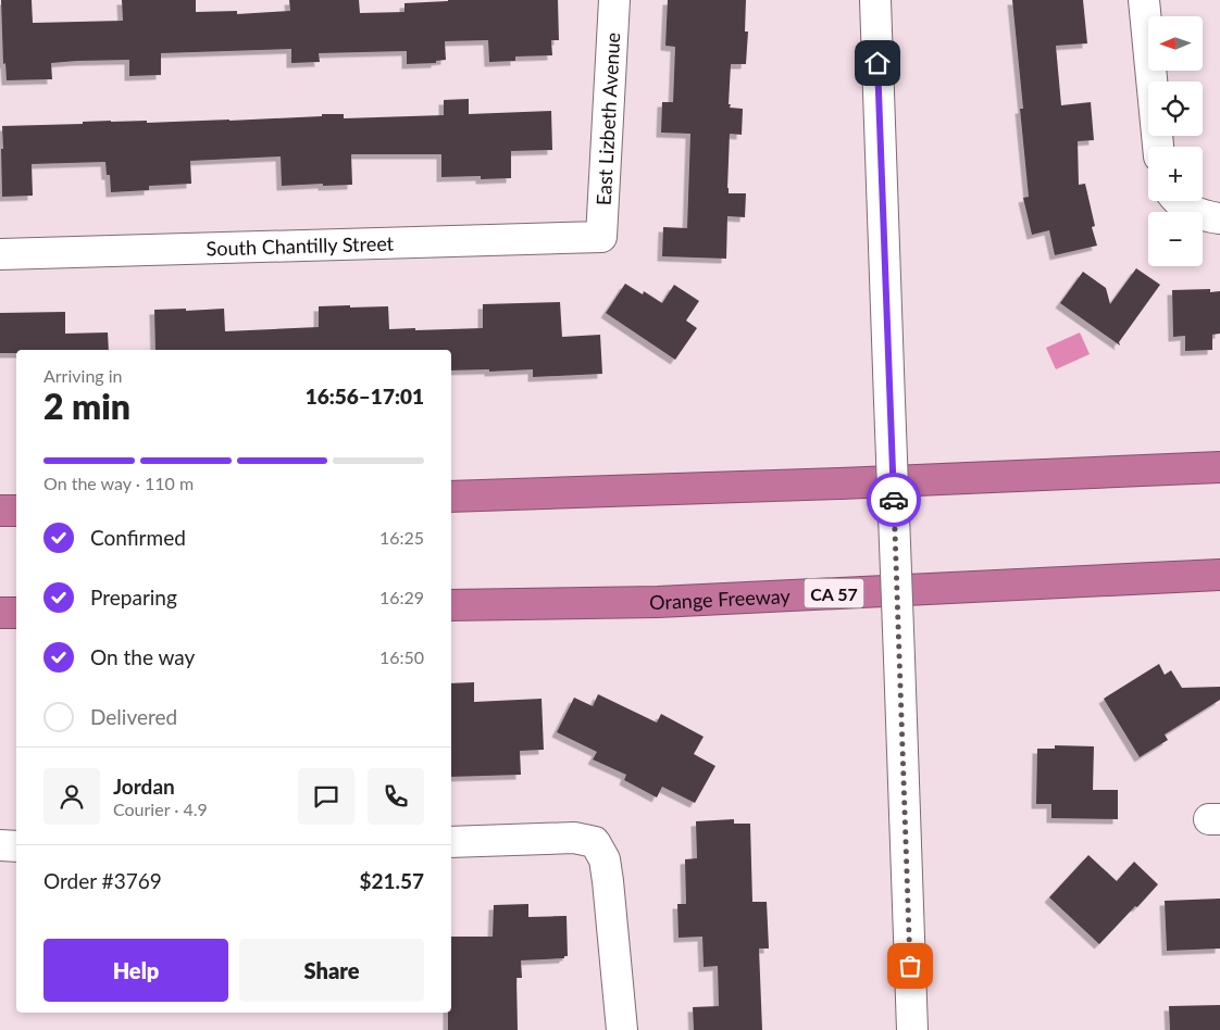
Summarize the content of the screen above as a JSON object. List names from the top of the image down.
{
  "streets": {
    "highway": ["CA 57", "Orange Freeway"],
    "street": ["East Lizbeth Avenue", "South Chantilly Street"]
  },
  "crossings": [
    ["East Lizbeth Avenue", "South Chantilly Street"]
  ],
  "north": "left",
  "page": {
    "map_buttons": ["+", "−"],
    "heading": ["2 min", "Arriving in", "16:56–17:01"],
    "panel": [
      "Jordan",
      "Courier · 4.9",
      "Order #3769",
      "$21.57"
    ],
    "bar": "On the way · 110 m",
    "list": [
      ["Confirmed", "16:25"],
      ["Preparing", "16:29"],
      ["On the way", "16:50"],
      "Delivered"
    ],
    "buttons": ["Help", "Share"]
  }
}
